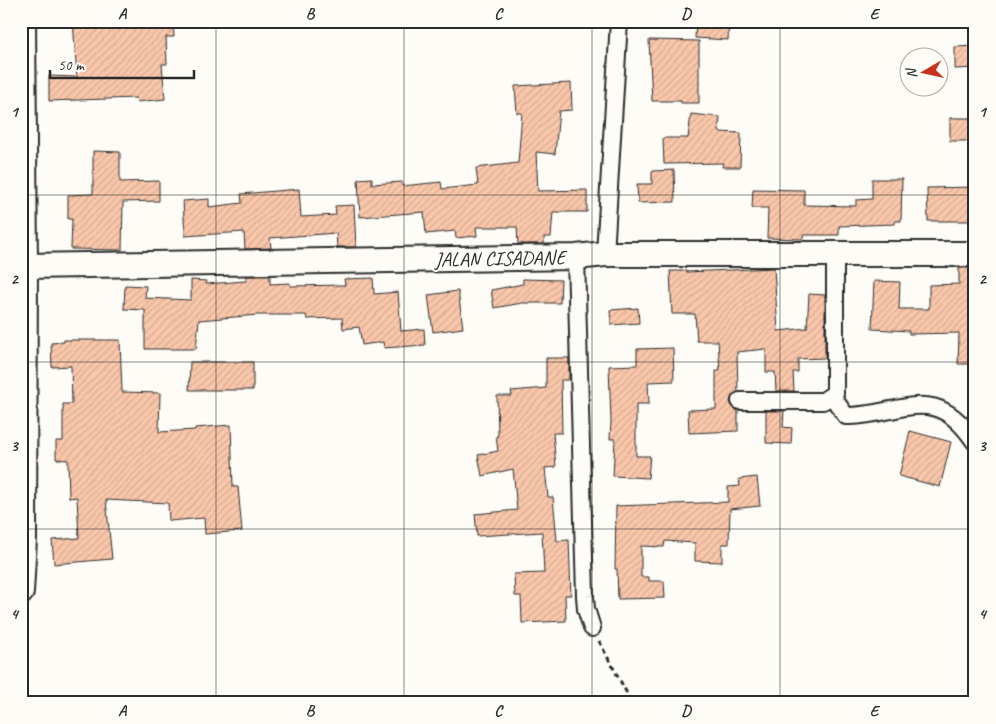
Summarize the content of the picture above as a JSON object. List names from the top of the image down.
{
  "streets": {
    "street": ["JALAN CISADANE"]
  },
  "scale_bar": "50 m",
  "north": "left",
  "grid": {
    "columns": [
      "A",
      "B",
      "C",
      "D",
      "E"
    ],
    "rows": [
      "1",
      "2",
      "3",
      "4"
    ]
  }
}
